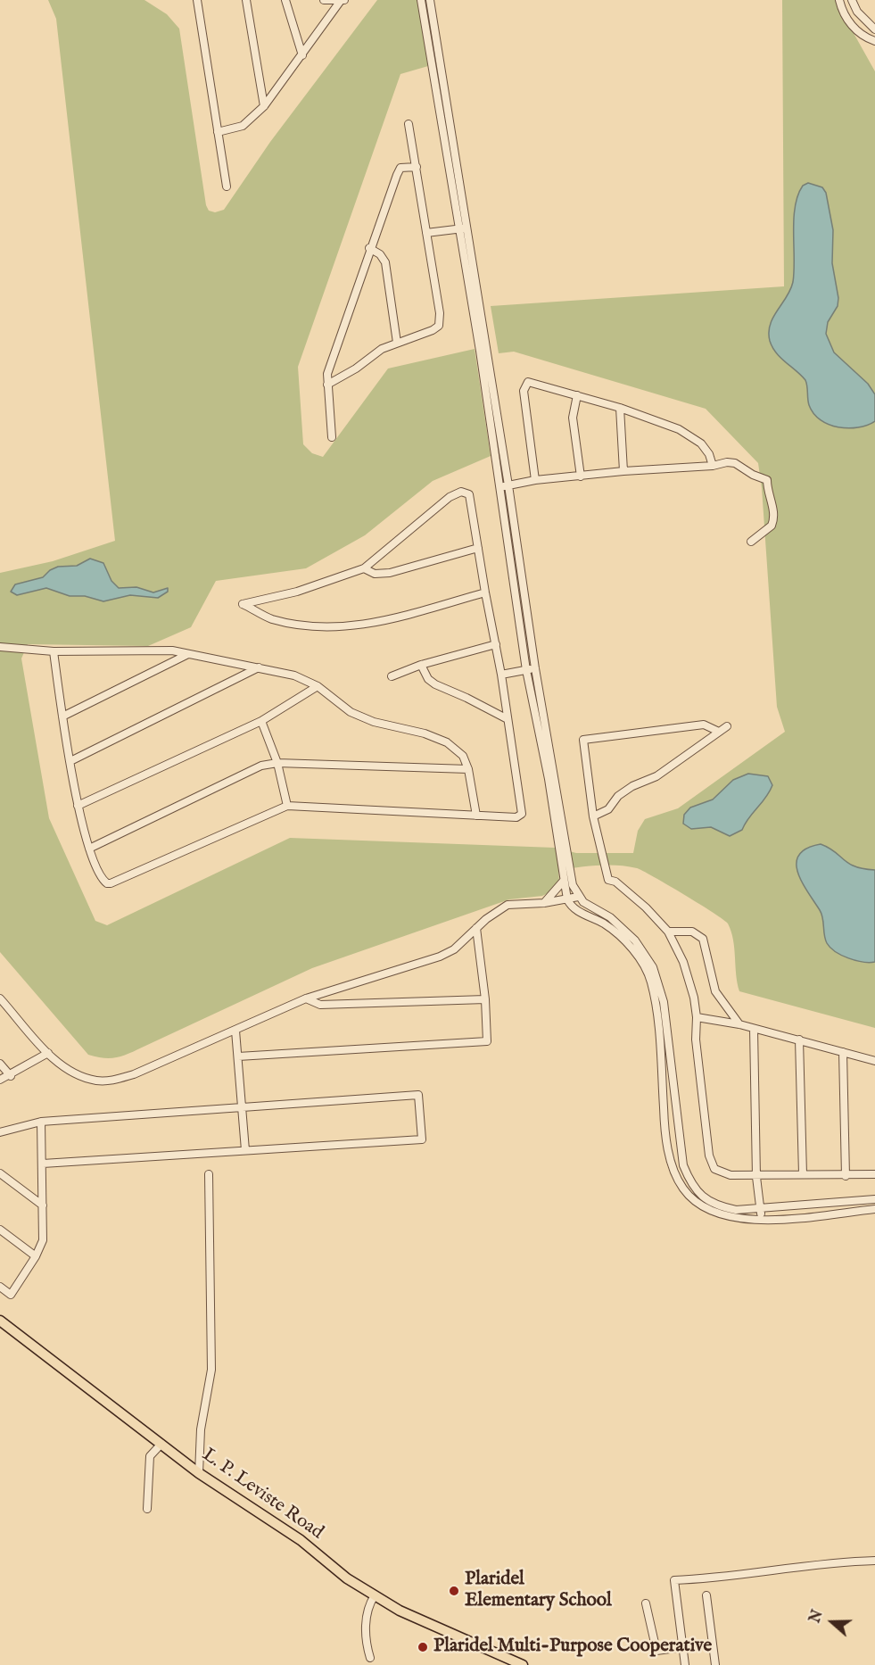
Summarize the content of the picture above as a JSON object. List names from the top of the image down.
{
  "streets": {
    "main road": ["L. P. Leviste Road"]
  },
  "places": ["Plaridel Elementary School", "Plaridel Multi-Purpose Cooperative"],
  "north": "left"
}
